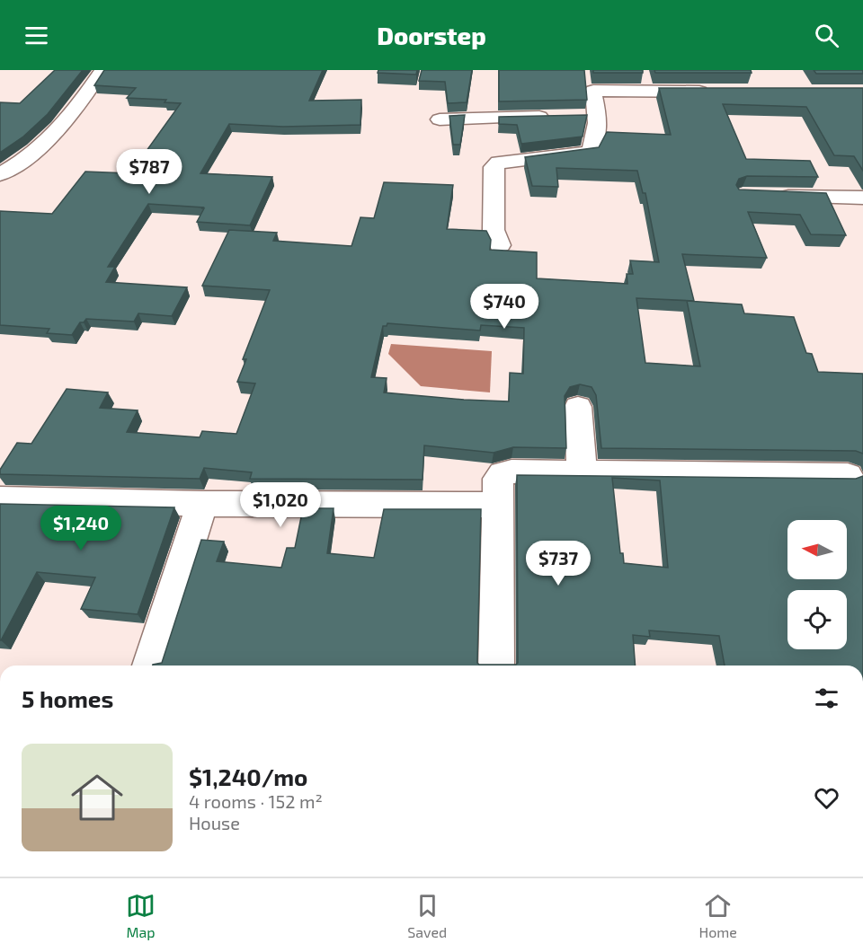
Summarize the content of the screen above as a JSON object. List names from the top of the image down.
{
  "north": "left",
  "page": {
    "header": "Doorstep",
    "price": [
      "$787",
      "$740",
      "$1,020",
      "$1,240",
      "$737"
    ],
    "heading": "5 homes",
    "list": [
      {
        "name": "$1,240/mo",
        "note": "4 rooms · 152 m² · House"
      }
    ],
    "tabs": ["Map", "Saved", "Home"]
  }
}
